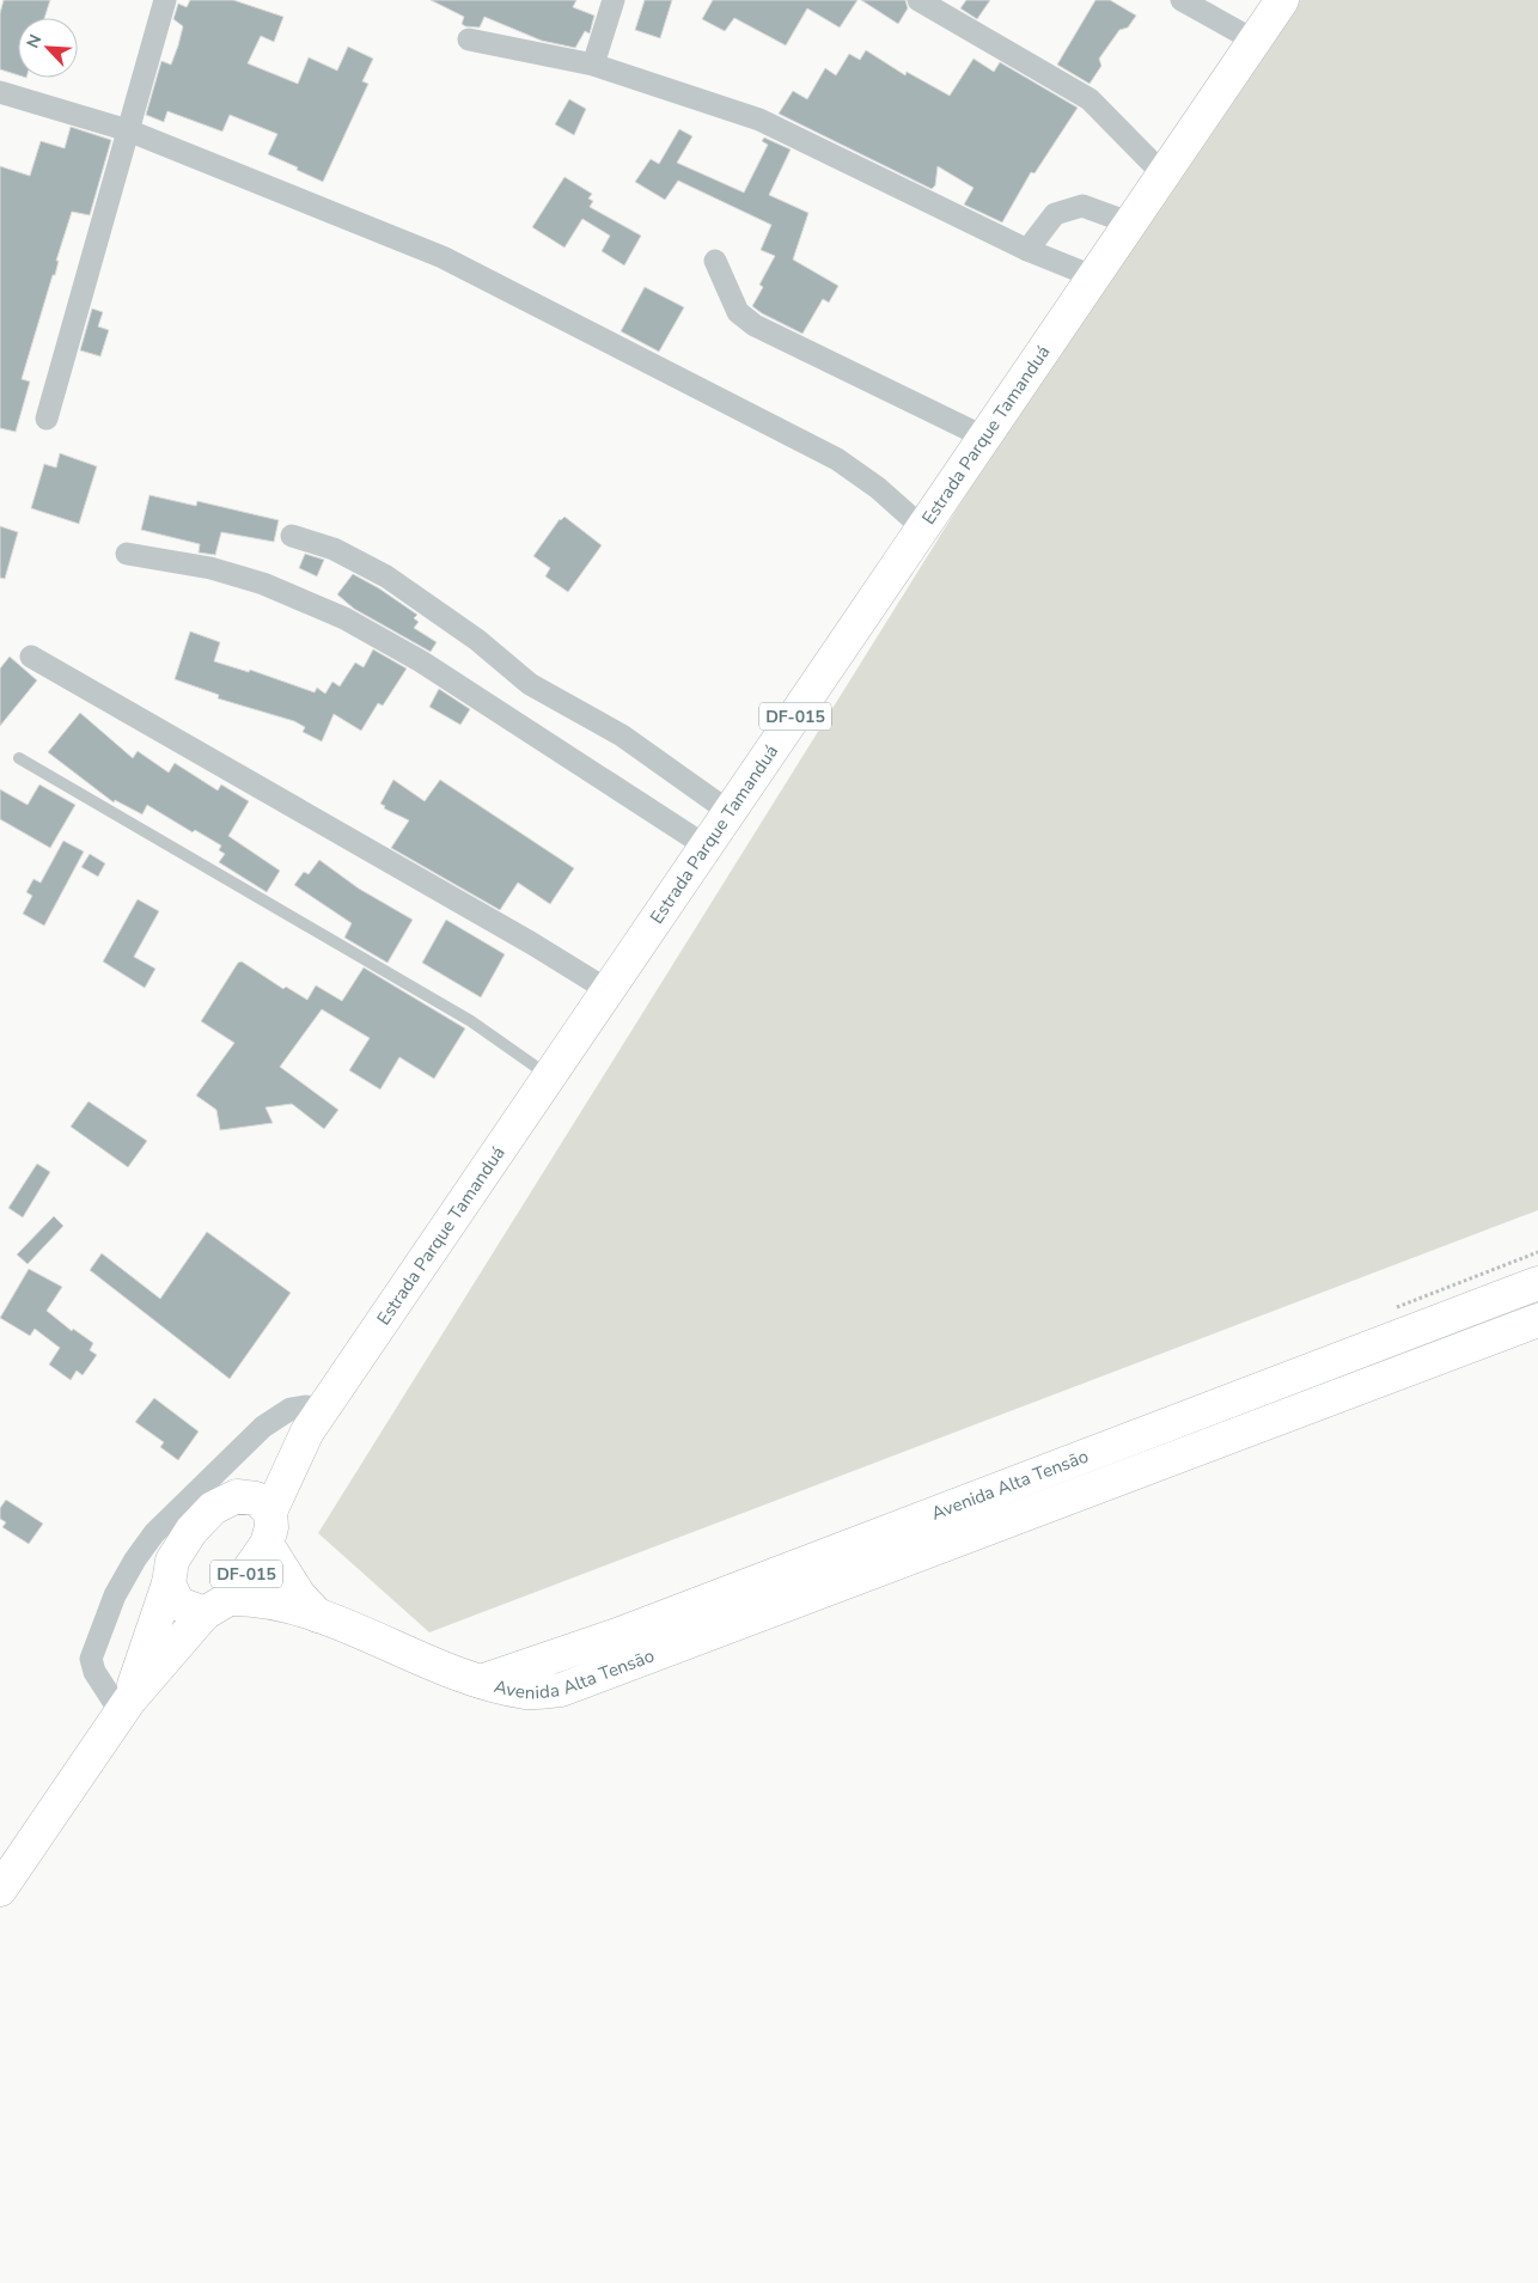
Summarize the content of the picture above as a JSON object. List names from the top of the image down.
{
  "streets": {
    "main road": ["Estrada Parque Tamanduá", "DF-015", "Avenida Alta Tensāo"]
  },
  "crossings": [
    ["Estrada Parque Tamanduá", "DF-015"],
    ["DF-015", "Avenida Alta Tensāo"]
  ],
  "north": "top left"
}
